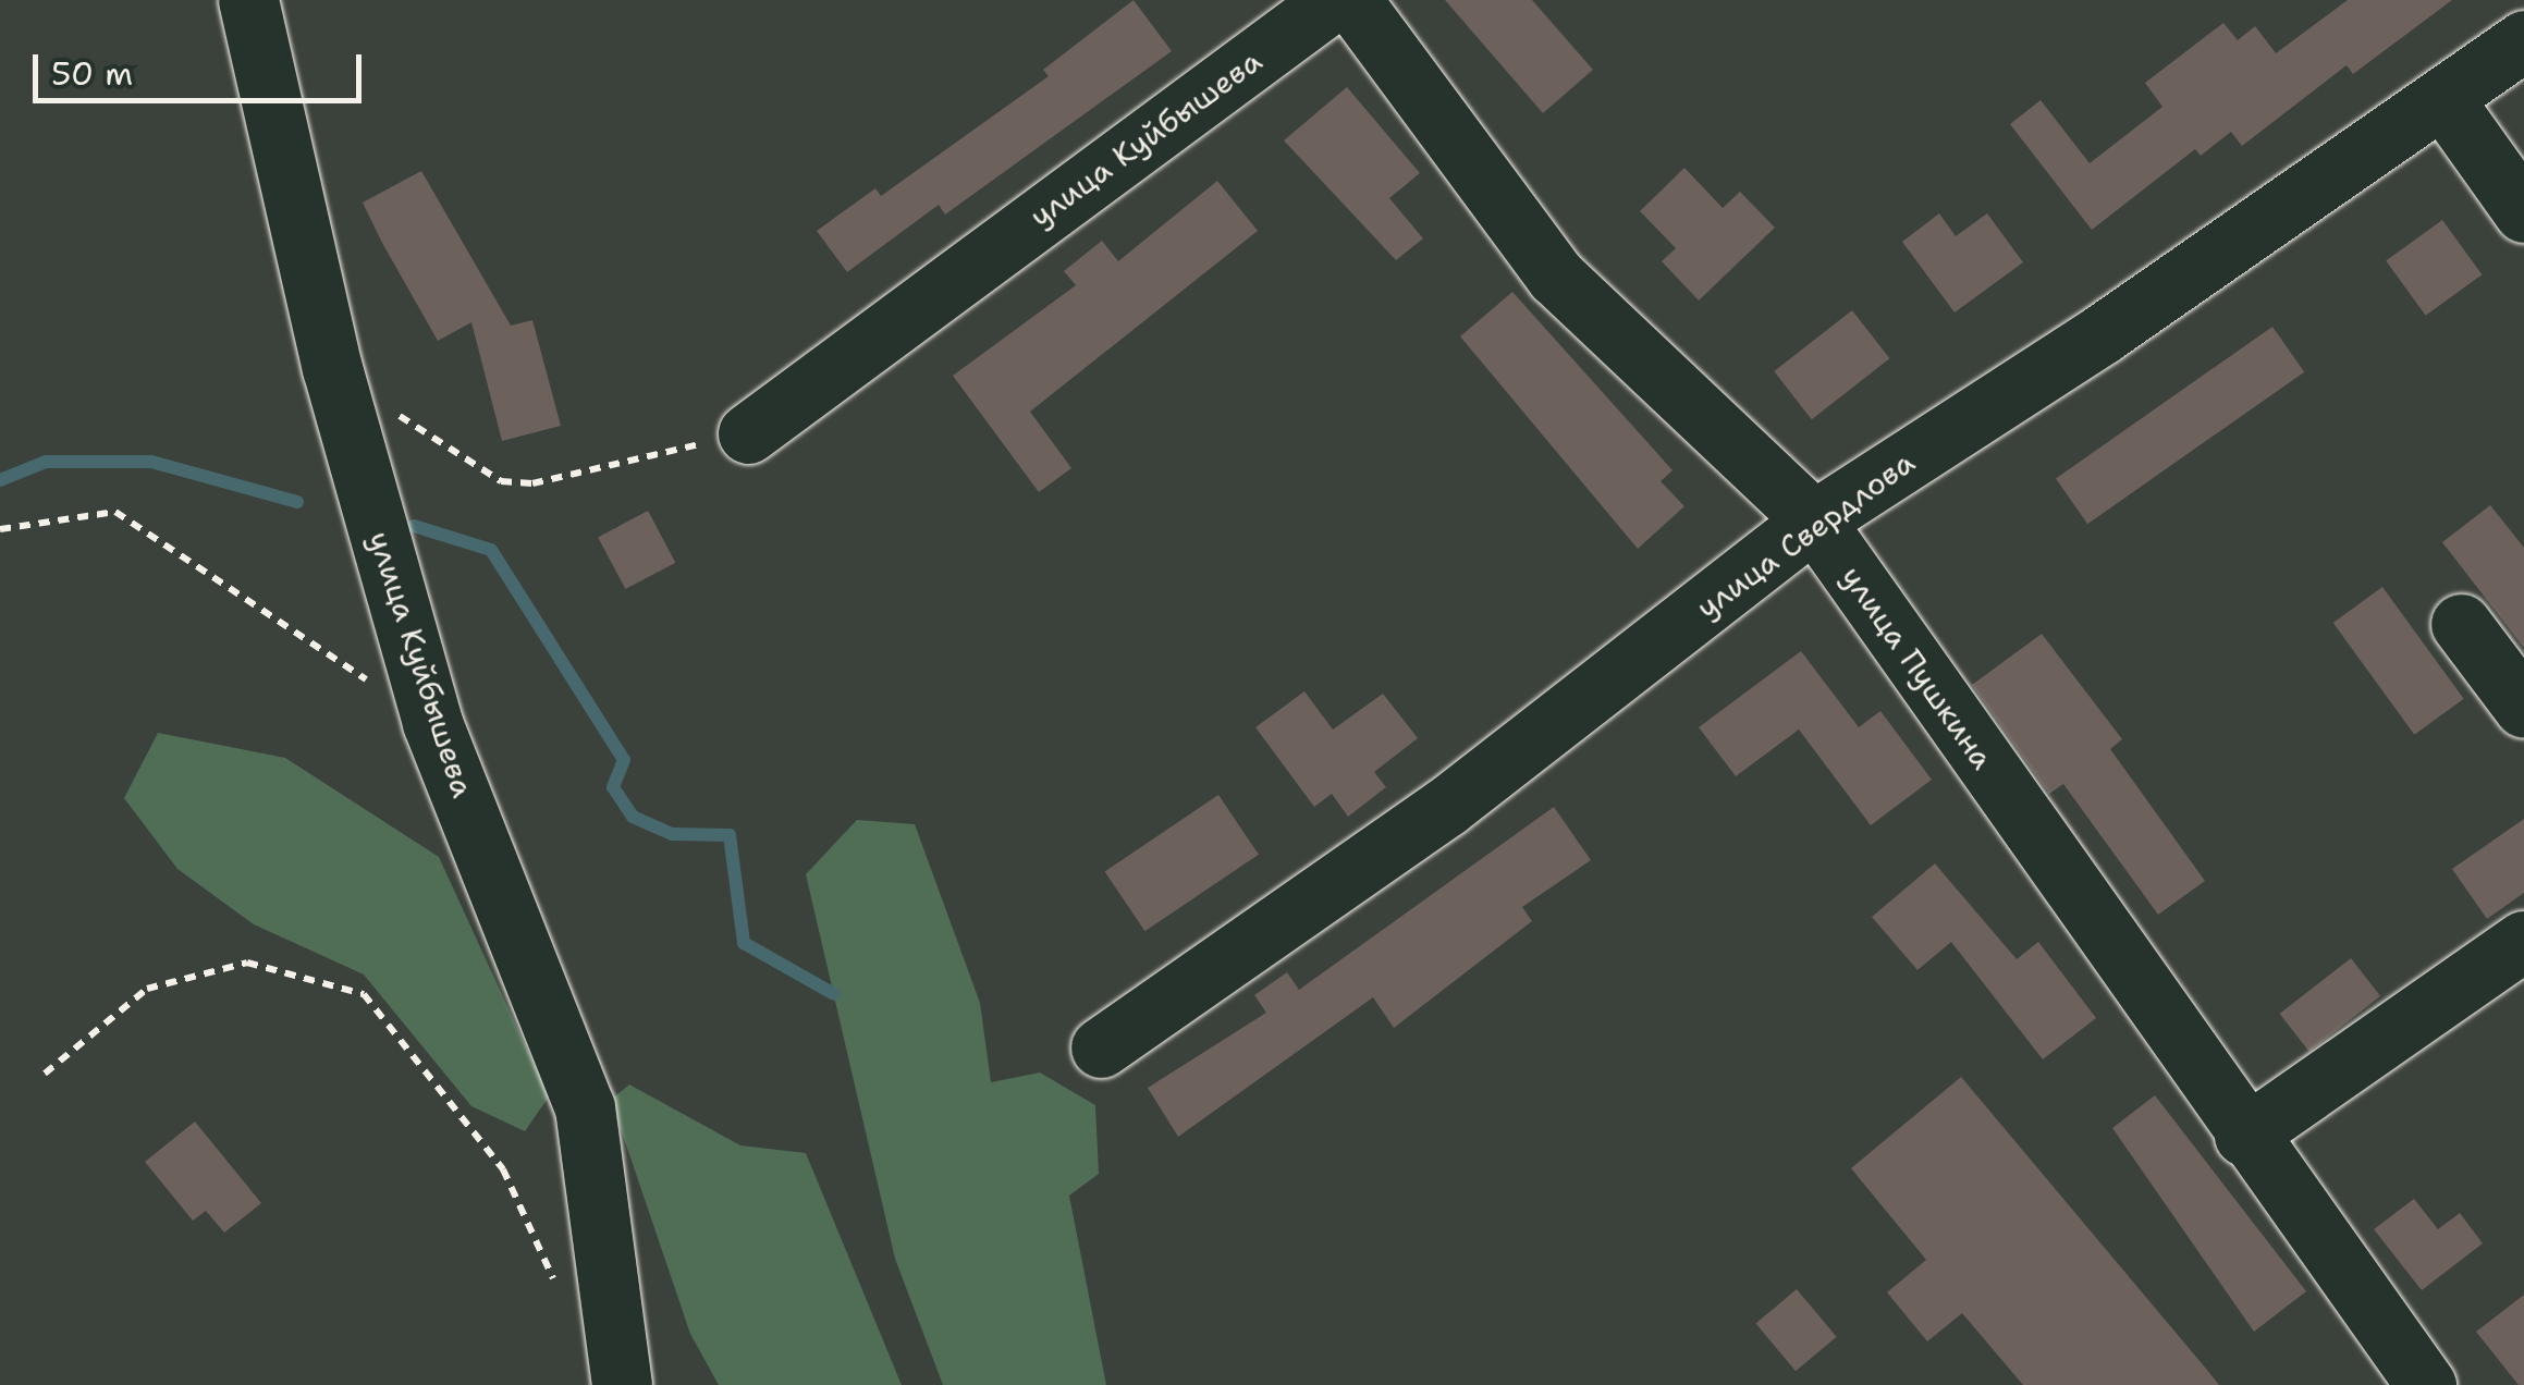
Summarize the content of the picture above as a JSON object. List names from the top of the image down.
{
  "streets": {
    "street": ["улица Куйбышева", "улица Свердлова", "улица Пушкина"]
  },
  "crossings": [
    ["улица Свердлова", "улица Пушкина"]
  ],
  "scale_bar": "50 m"
}
